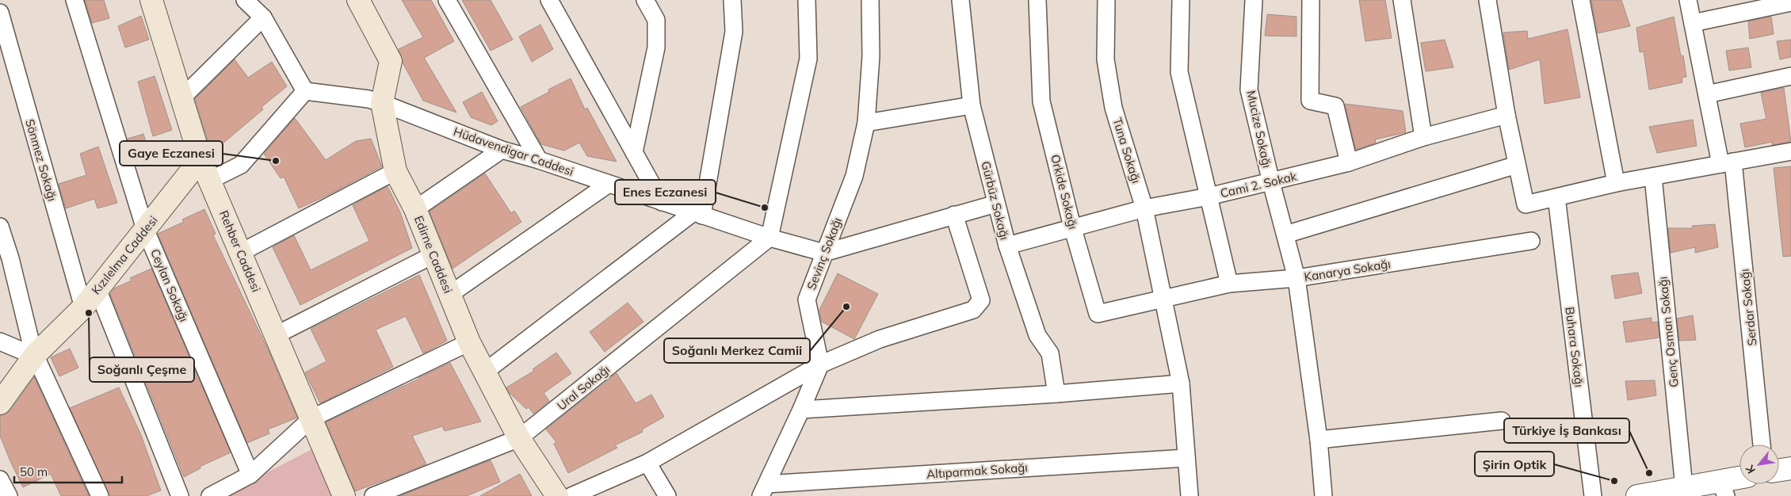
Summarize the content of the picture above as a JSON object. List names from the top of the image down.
{
  "streets": {
    "main road": ["Rehber Caddesi", "Edirne Caddesi", "Kızılelma Caddesi"],
    "street": [
      "Mucize Sokağı",
      "Tuna Sokağı",
      "Hüdavendigar Caddesi",
      "Sönmez Sokağı",
      "Cami 2. Sokak",
      "Orkide Sokağı",
      "Gürbüz Sokağı",
      "Sevinç Sokağı",
      "Kanarya Sokağı",
      "Ceylan Sokağı",
      "Serdar Sokağı",
      "Genç Osman Sokağı",
      "Buhara Sokağı",
      "Ural Sokağı",
      "Altıparmak Sokağı"
    ]
  },
  "crossings": [
    ["Mucize Sokağı", "Cami 2. Sokak"],
    ["Mucize Sokağı", "Kanarya Sokağı"],
    ["Tuna Sokağı", "Cami 2. Sokak"],
    ["Tuna Sokağı", "Orkide Sokağı"],
    ["Tuna Sokağı", "Kanarya Sokağı"],
    ["Tuna Sokağı", "Altıparmak Sokağı"],
    ["Hüdavendigar Caddesi", "Sevinç Sokağı"],
    ["Hüdavendigar Caddesi", "Edirne Caddesi"],
    ["Hüdavendigar Caddesi", "Ural Sokağı"],
    ["Sönmez Sokağı", "Kızılelma Caddesi"],
    ["Cami 2. Sokak", "Orkide Sokağı"],
    ["Cami 2. Sokak", "Gürbüz Sokağı"],
    ["Orkide Sokağı", "Kanarya Sokağı"],
    ["Rehber Caddesi", "Kızılelma Caddesi"],
    ["Edirne Caddesi", "Ural Sokağı"],
    ["Kızılelma Caddesi", "Ceylan Sokağı"]
  ],
  "places": [
    "Gaye Eczanesi",
    "Enes Eczanesi",
    "Soğanlı Merkez Camii",
    "Soğanlı Çeşme",
    "Türkiye İş Bankası",
    "Şirin Optik"
  ],
  "scale_bar": "50 m",
  "north": "bottom left"
}
